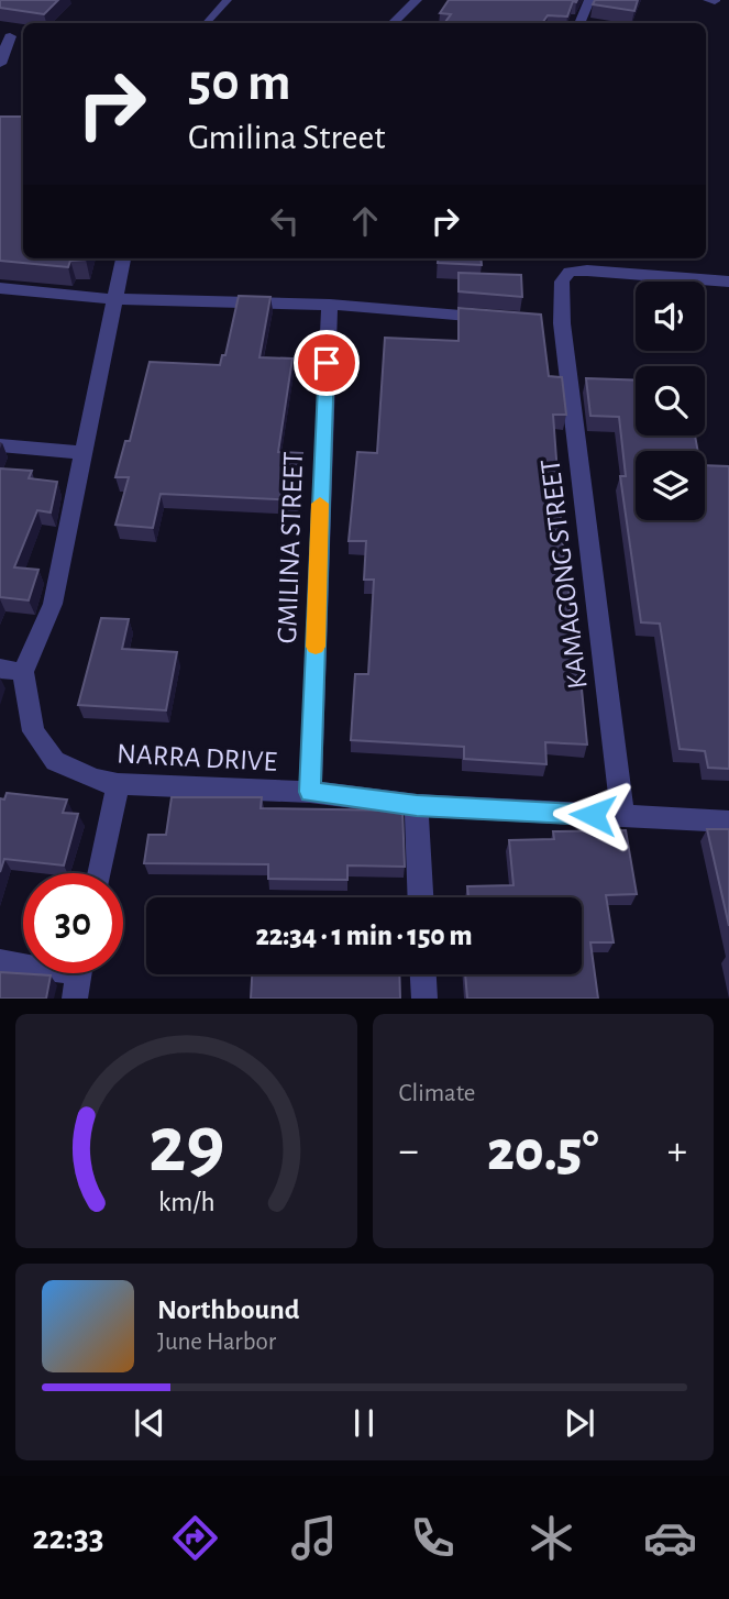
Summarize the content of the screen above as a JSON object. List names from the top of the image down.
{
  "streets": {
    "street": ["GMILINA STREET", "KAMAGONG STREET", "NARRA DRIVE"]
  },
  "crossings": [
    ["GMILINA STREET", "NARRA DRIVE"],
    ["KAMAGONG STREET", "NARRA DRIVE"]
  ],
  "page": {
    "turn": ["50 m", "Gmilina Street"],
    "limit": "30",
    "trip": "22:34 · 1 min · 150 m",
    "tile": "Climate",
    "heat": ["−", "20.5°", "+"],
    "song": ["Northbound", "June Harbor"],
    "tabs": "22:33",
    "gauge": ["29", "km/h"]
  }
}
